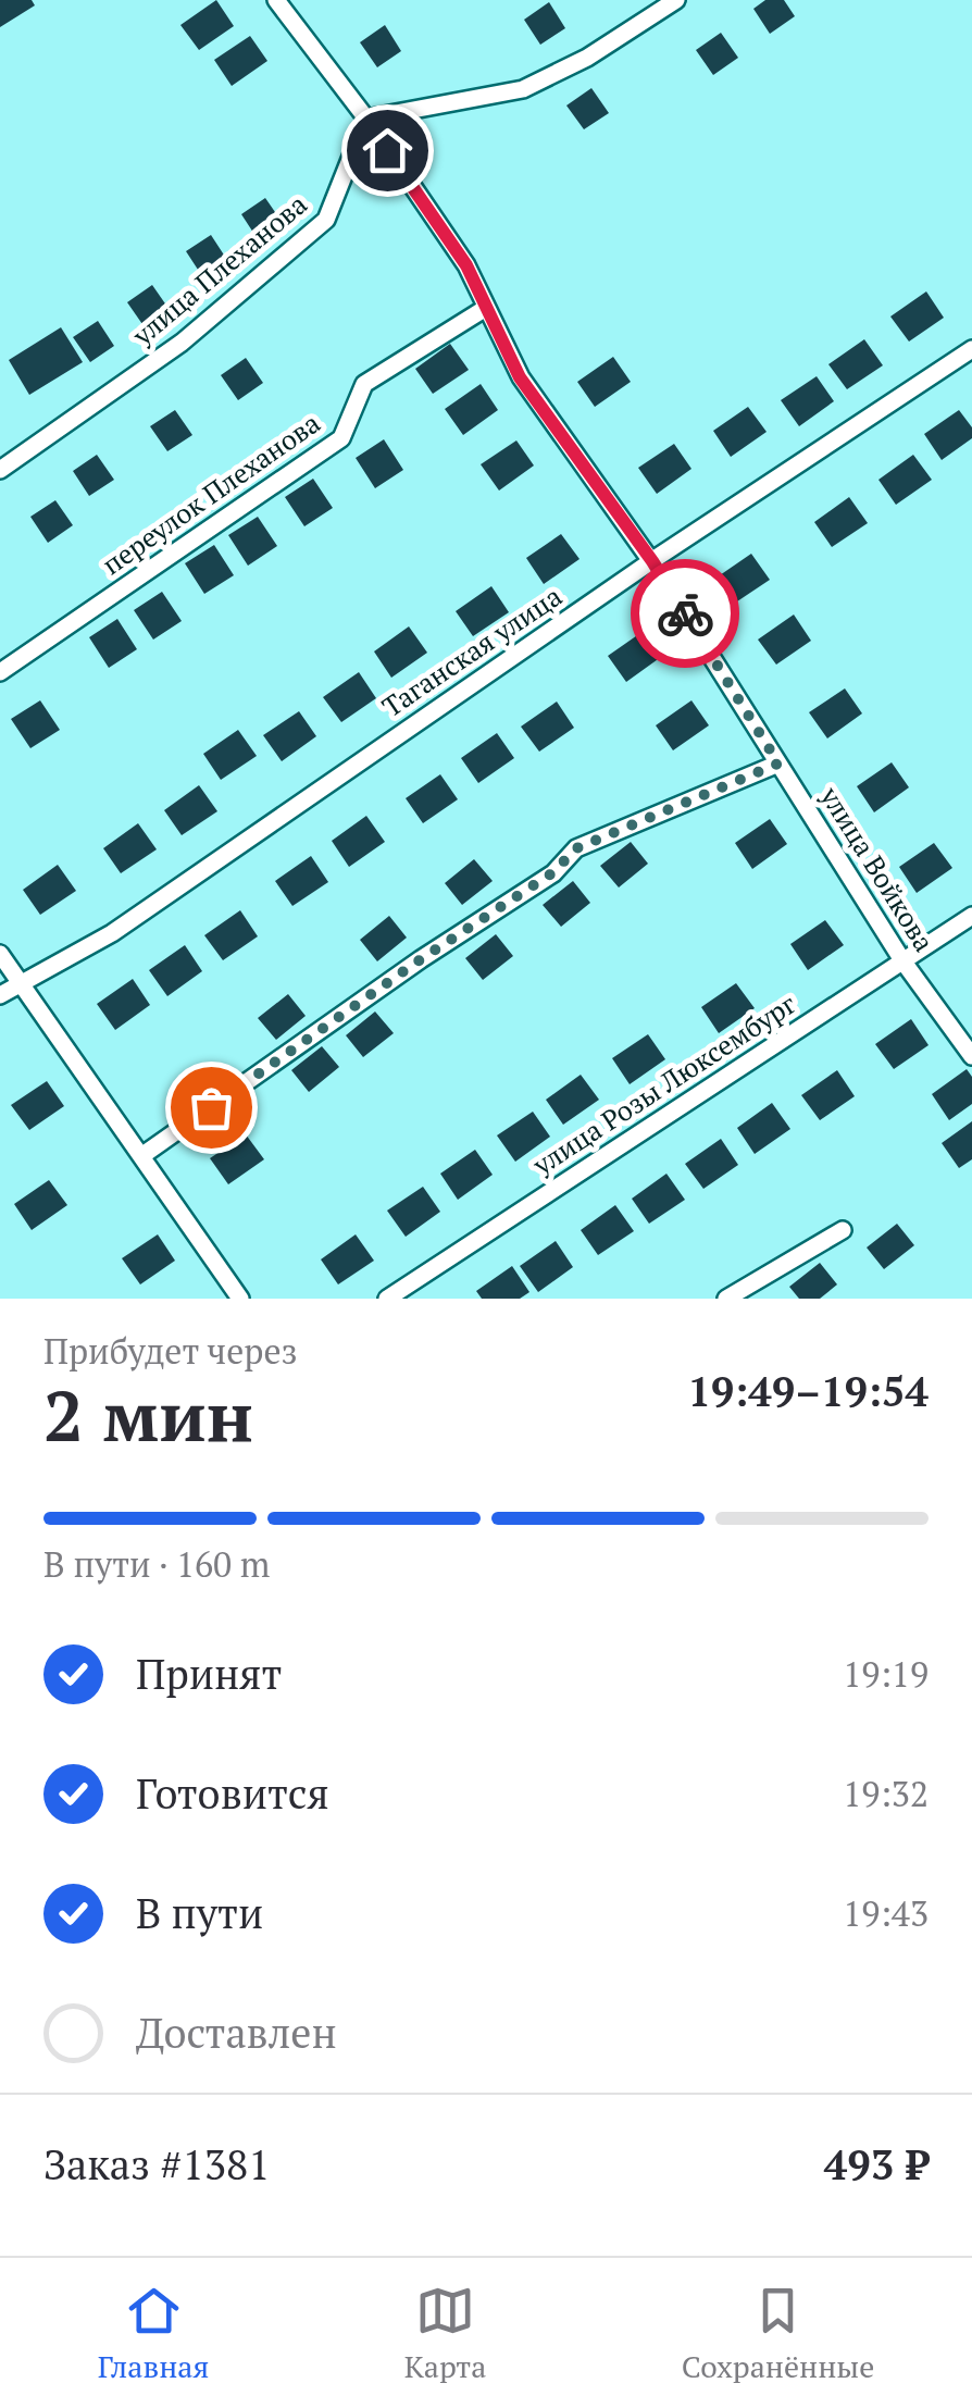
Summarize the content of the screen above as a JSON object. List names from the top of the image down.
{
  "streets": {
    "street": [
      "улица Плеханова",
      "переулок Плеханова",
      "Таганская улица",
      "улица Войкова",
      "улица Розы Люксембург"
    ]
  },
  "crossings": [
    ["улица Плеханова", "улица Войкова"],
    ["переулок Плеханова", "улица Войкова"],
    ["Таганская улица", "улица Войкова"],
    ["улица Войкова", "улица Розы Люксембург"]
  ],
  "page": {
    "heading": ["2 мин", "Прибудет через", "19:49–19:54"],
    "panel": ["Заказ #1381", "493 ₽"],
    "bar": "В пути · 160 m",
    "list": [
      ["Принят", "19:19"],
      ["Готовится", "19:32"],
      ["В пути", "19:43"],
      "Доставлен"
    ],
    "tabs": ["Главная", "Карта", "Сохранённые"]
  }
}
